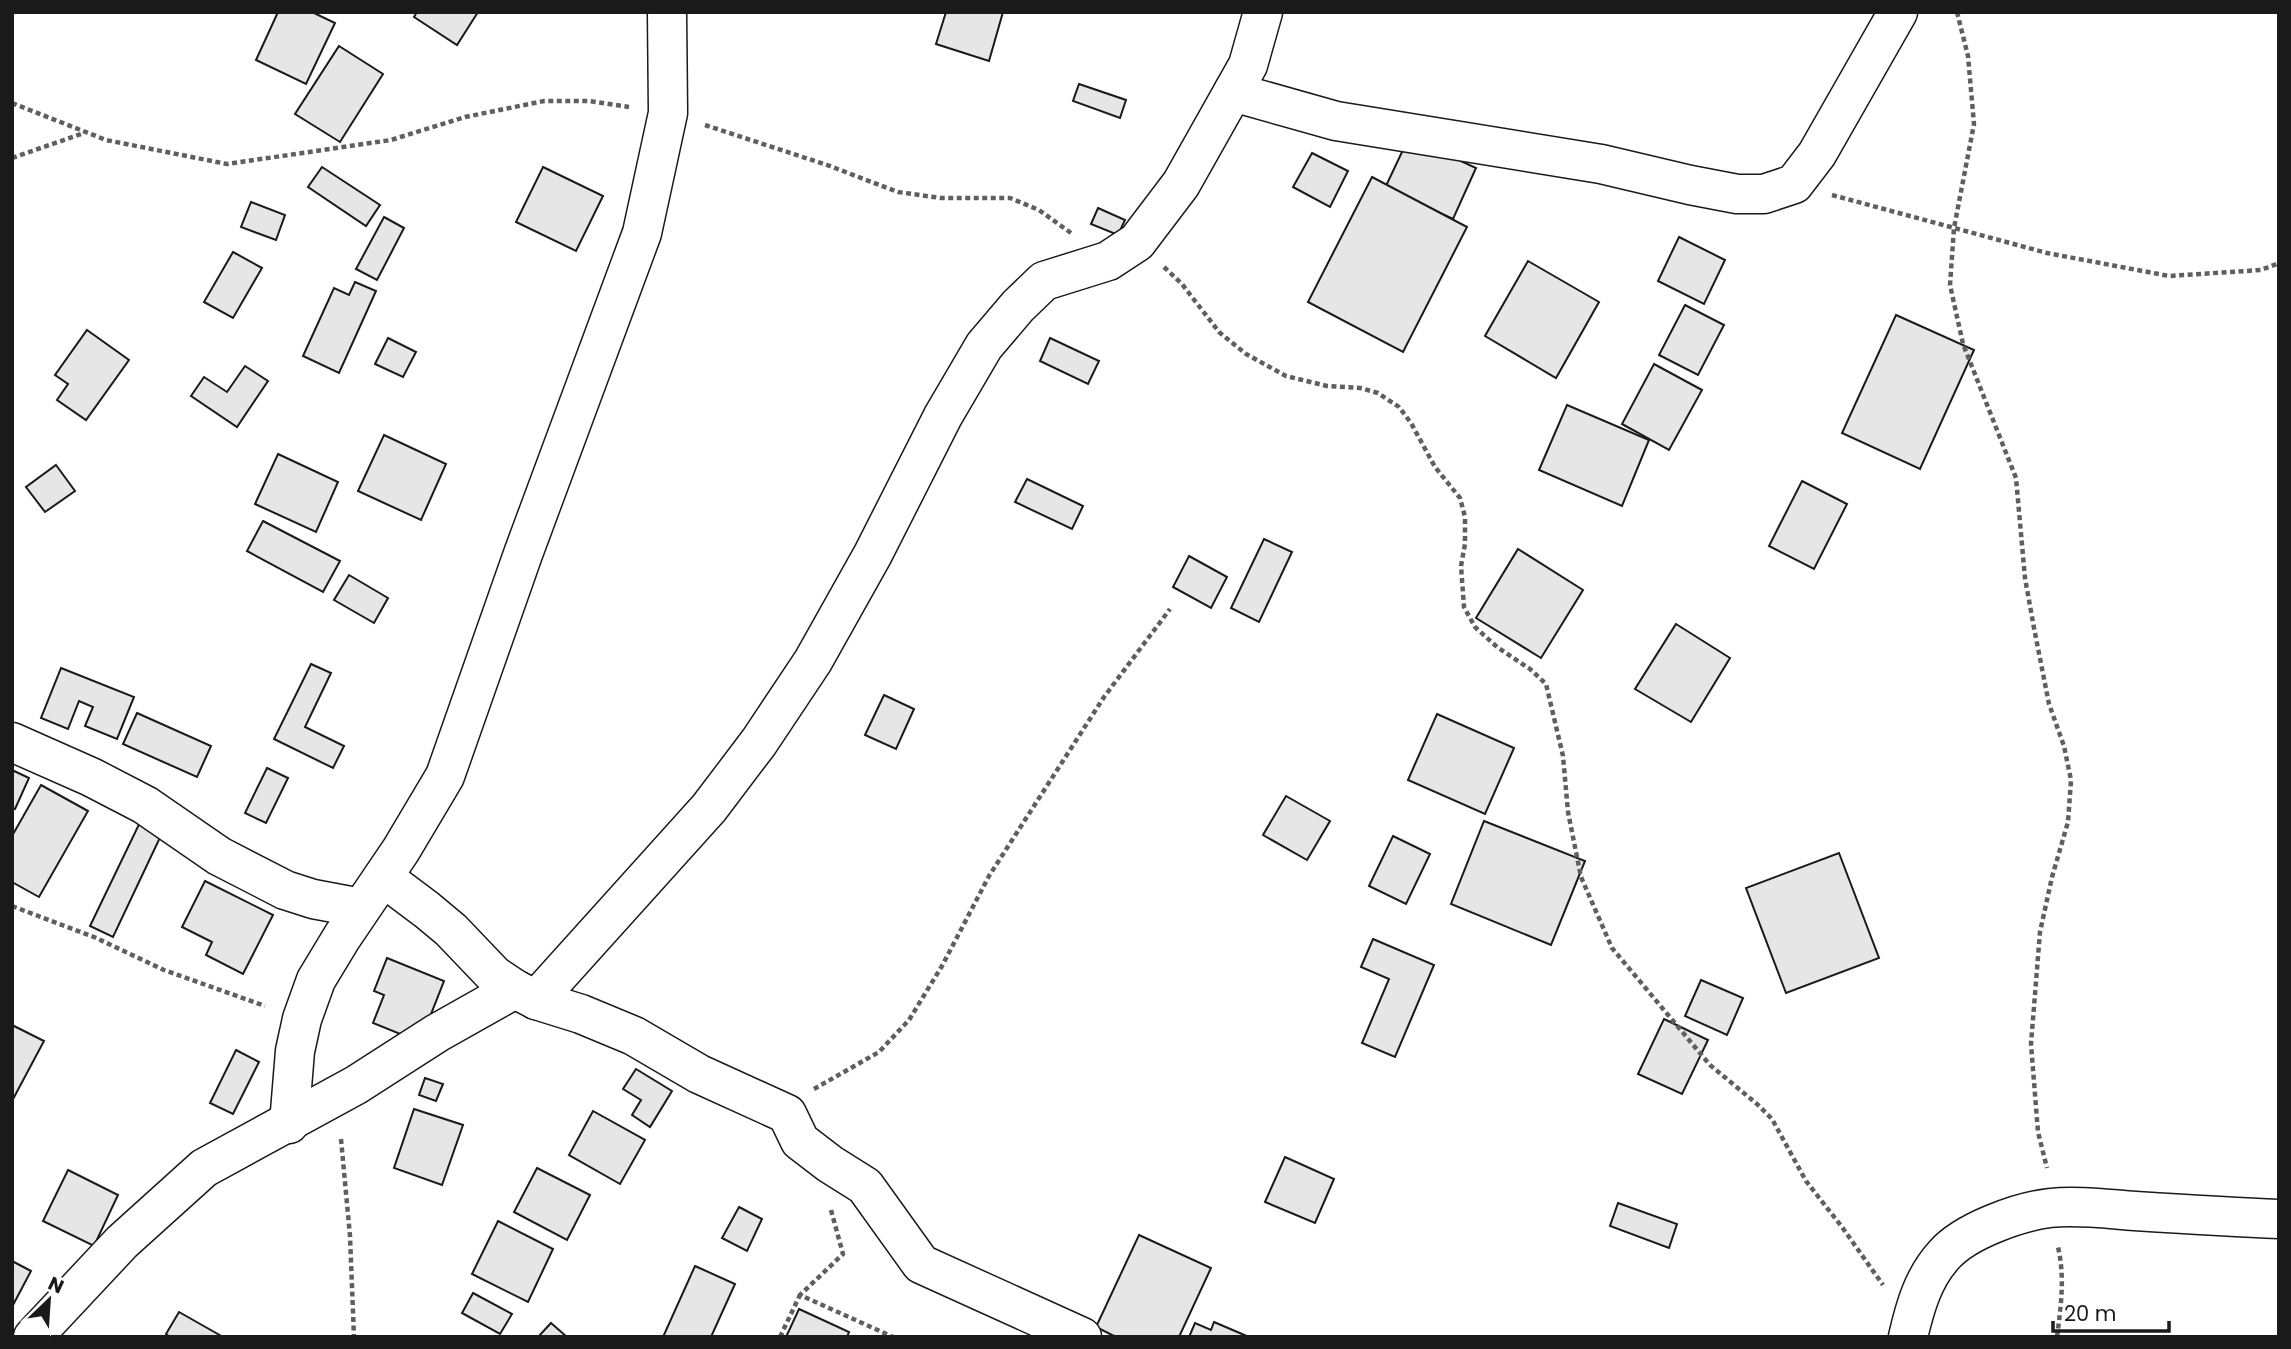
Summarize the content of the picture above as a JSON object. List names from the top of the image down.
{
  "scale_bar": "20 m",
  "north": "top right"
}
